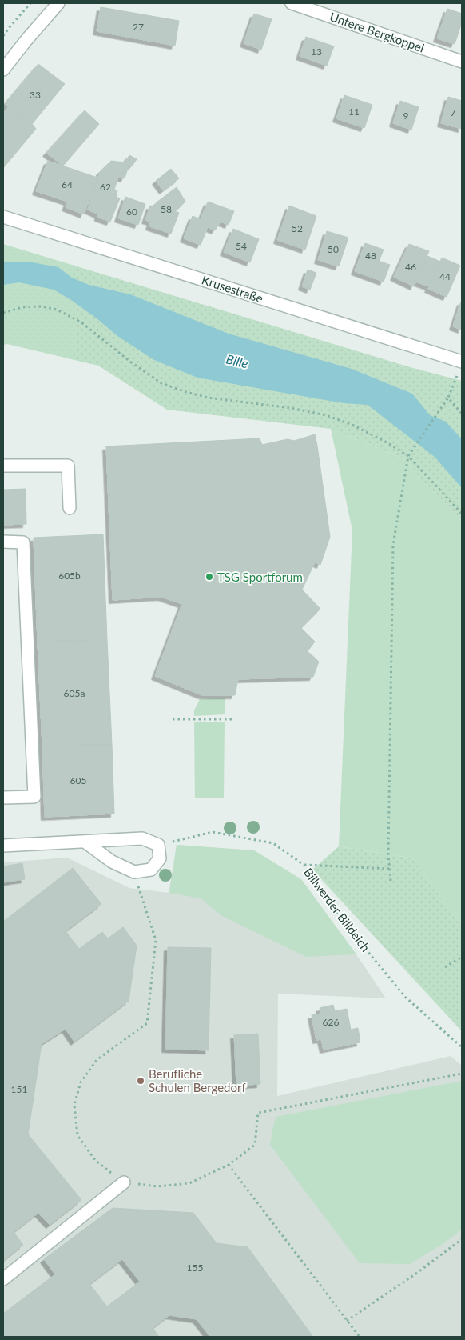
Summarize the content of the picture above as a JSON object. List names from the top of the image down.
{
  "streets": {
    "street": ["Untere Bergkoppel", "Krusestraße"],
    "path": ["Billwerder Billdeich"]
  },
  "water": ["Bille"],
  "places": ["TSG Sportforum", "Berufliche Schulen Bergedorf"],
  "house_numbers": [
    "27",
    "13",
    "33",
    "11",
    "7",
    "9",
    "64",
    "62",
    "58",
    "60",
    "52",
    "54",
    "50",
    "48",
    "46",
    "44",
    "605b",
    "605a",
    "605",
    "626",
    "151",
    "155"
  ]
}
